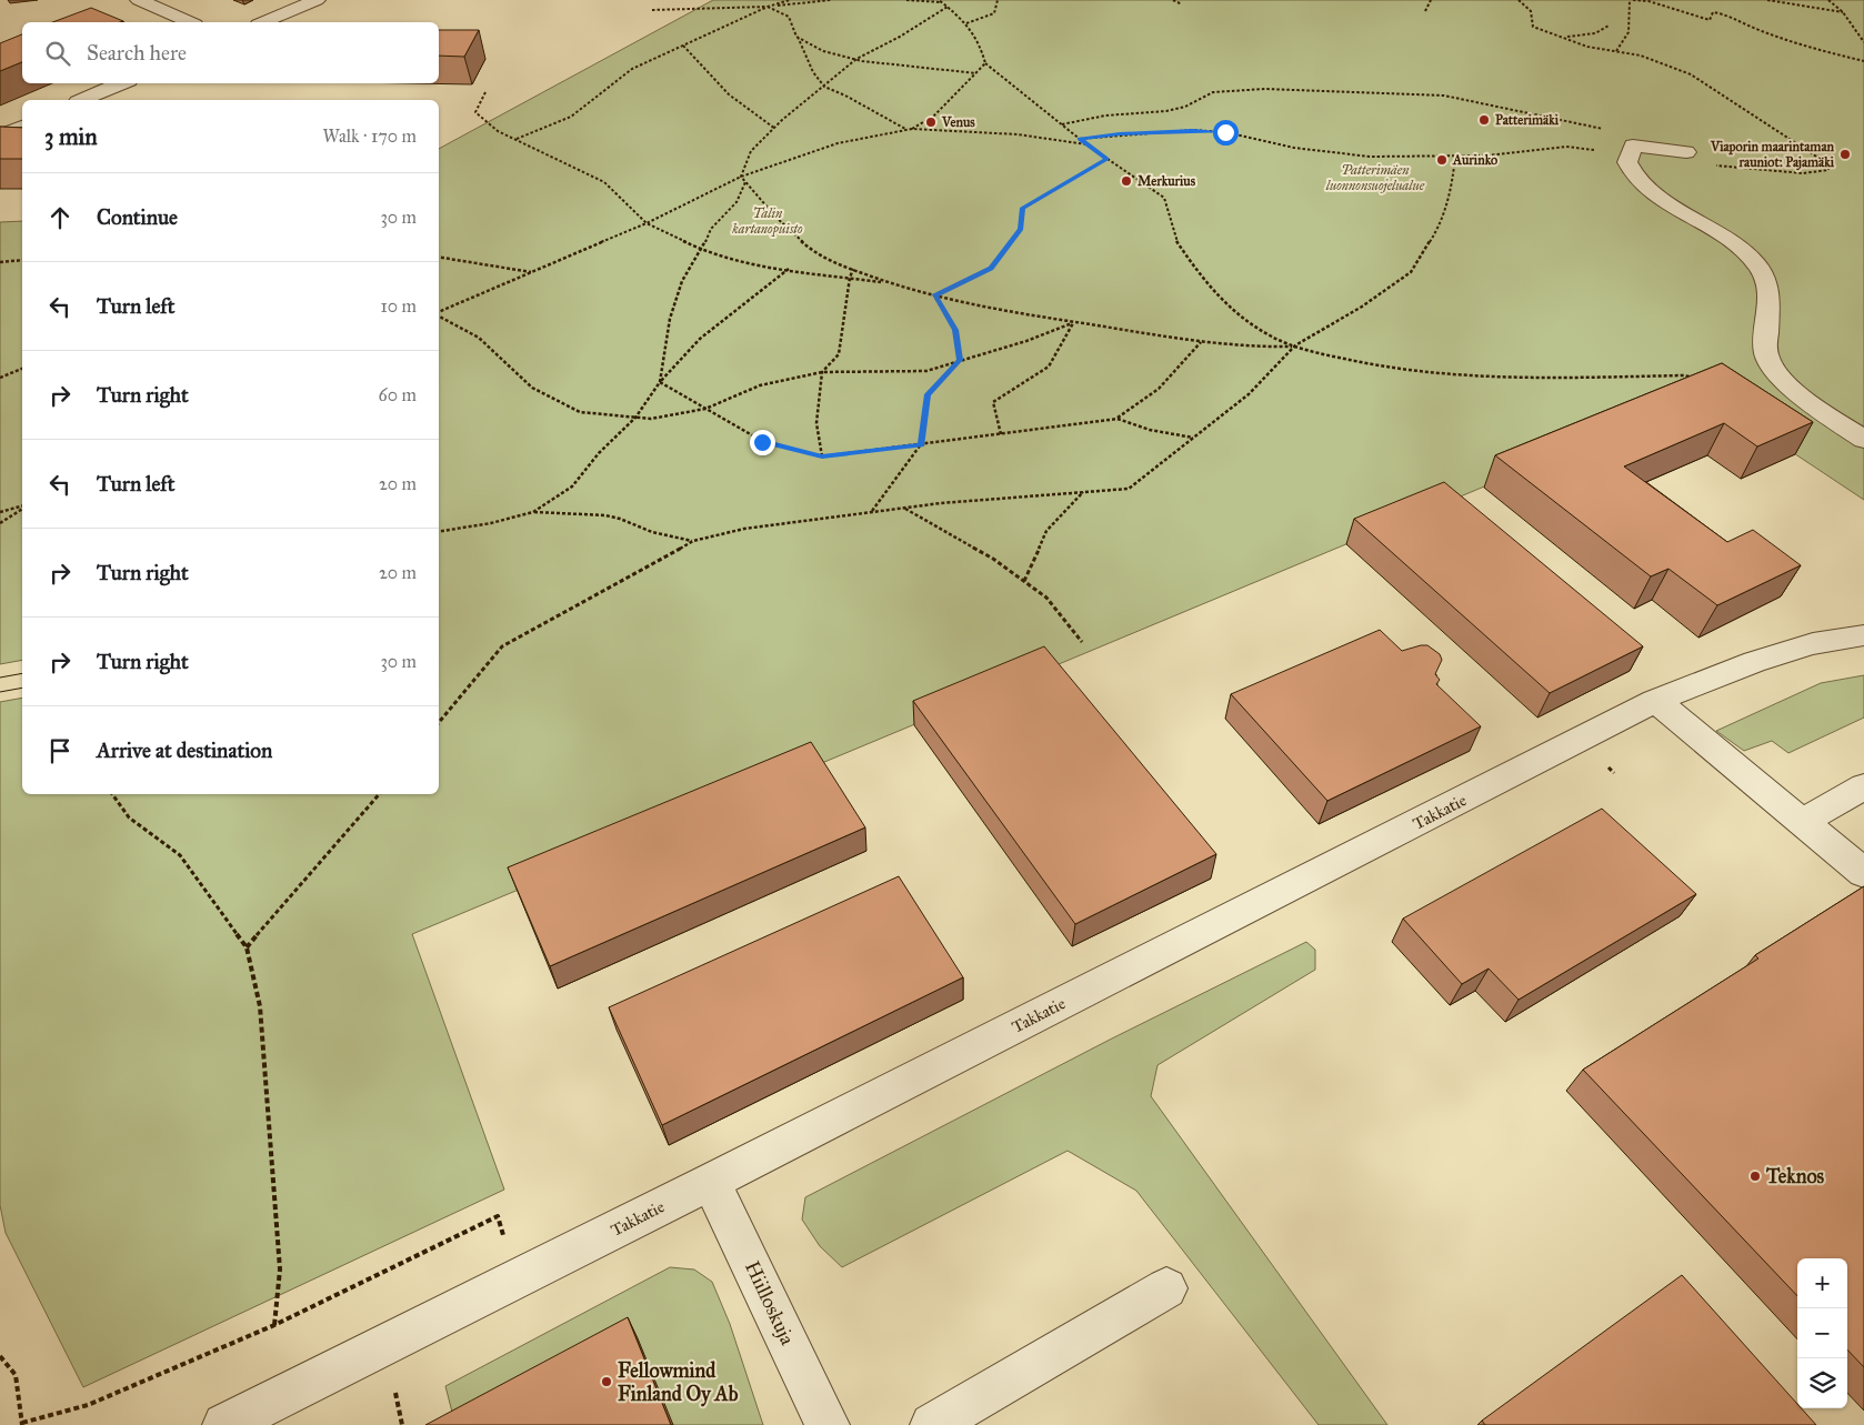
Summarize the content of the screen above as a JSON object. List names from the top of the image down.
{
  "streets": {
    "street": ["Takkatie", "Hiilloskuja"]
  },
  "crossings": [
    ["Takkatie", "Hiilloskuja"]
  ],
  "parks": ["Patterimäen luonnonsuojelualue", "Talin kartanopuisto"],
  "places": [
    "Patterimäki",
    "Venus",
    "Viaporin maarintaman rauniot: Pajamäki",
    "Aurinko",
    "Merkurius",
    "Teknos",
    "Fellowmind Finland Oy Ab"
  ],
  "page": {
    "search": "Search here",
    "heading": ["3 min", "Walk · 170 m"],
    "list": [
      ["Continue", "30 m"],
      ["Turn left", "10 m"],
      ["Turn right", "60 m"],
      ["Turn left", "20 m"],
      ["Turn right", "20 m"],
      ["Turn right", "30 m"],
      "Arrive at destination"
    ],
    "map_buttons": ["+", "−"]
  }
}
